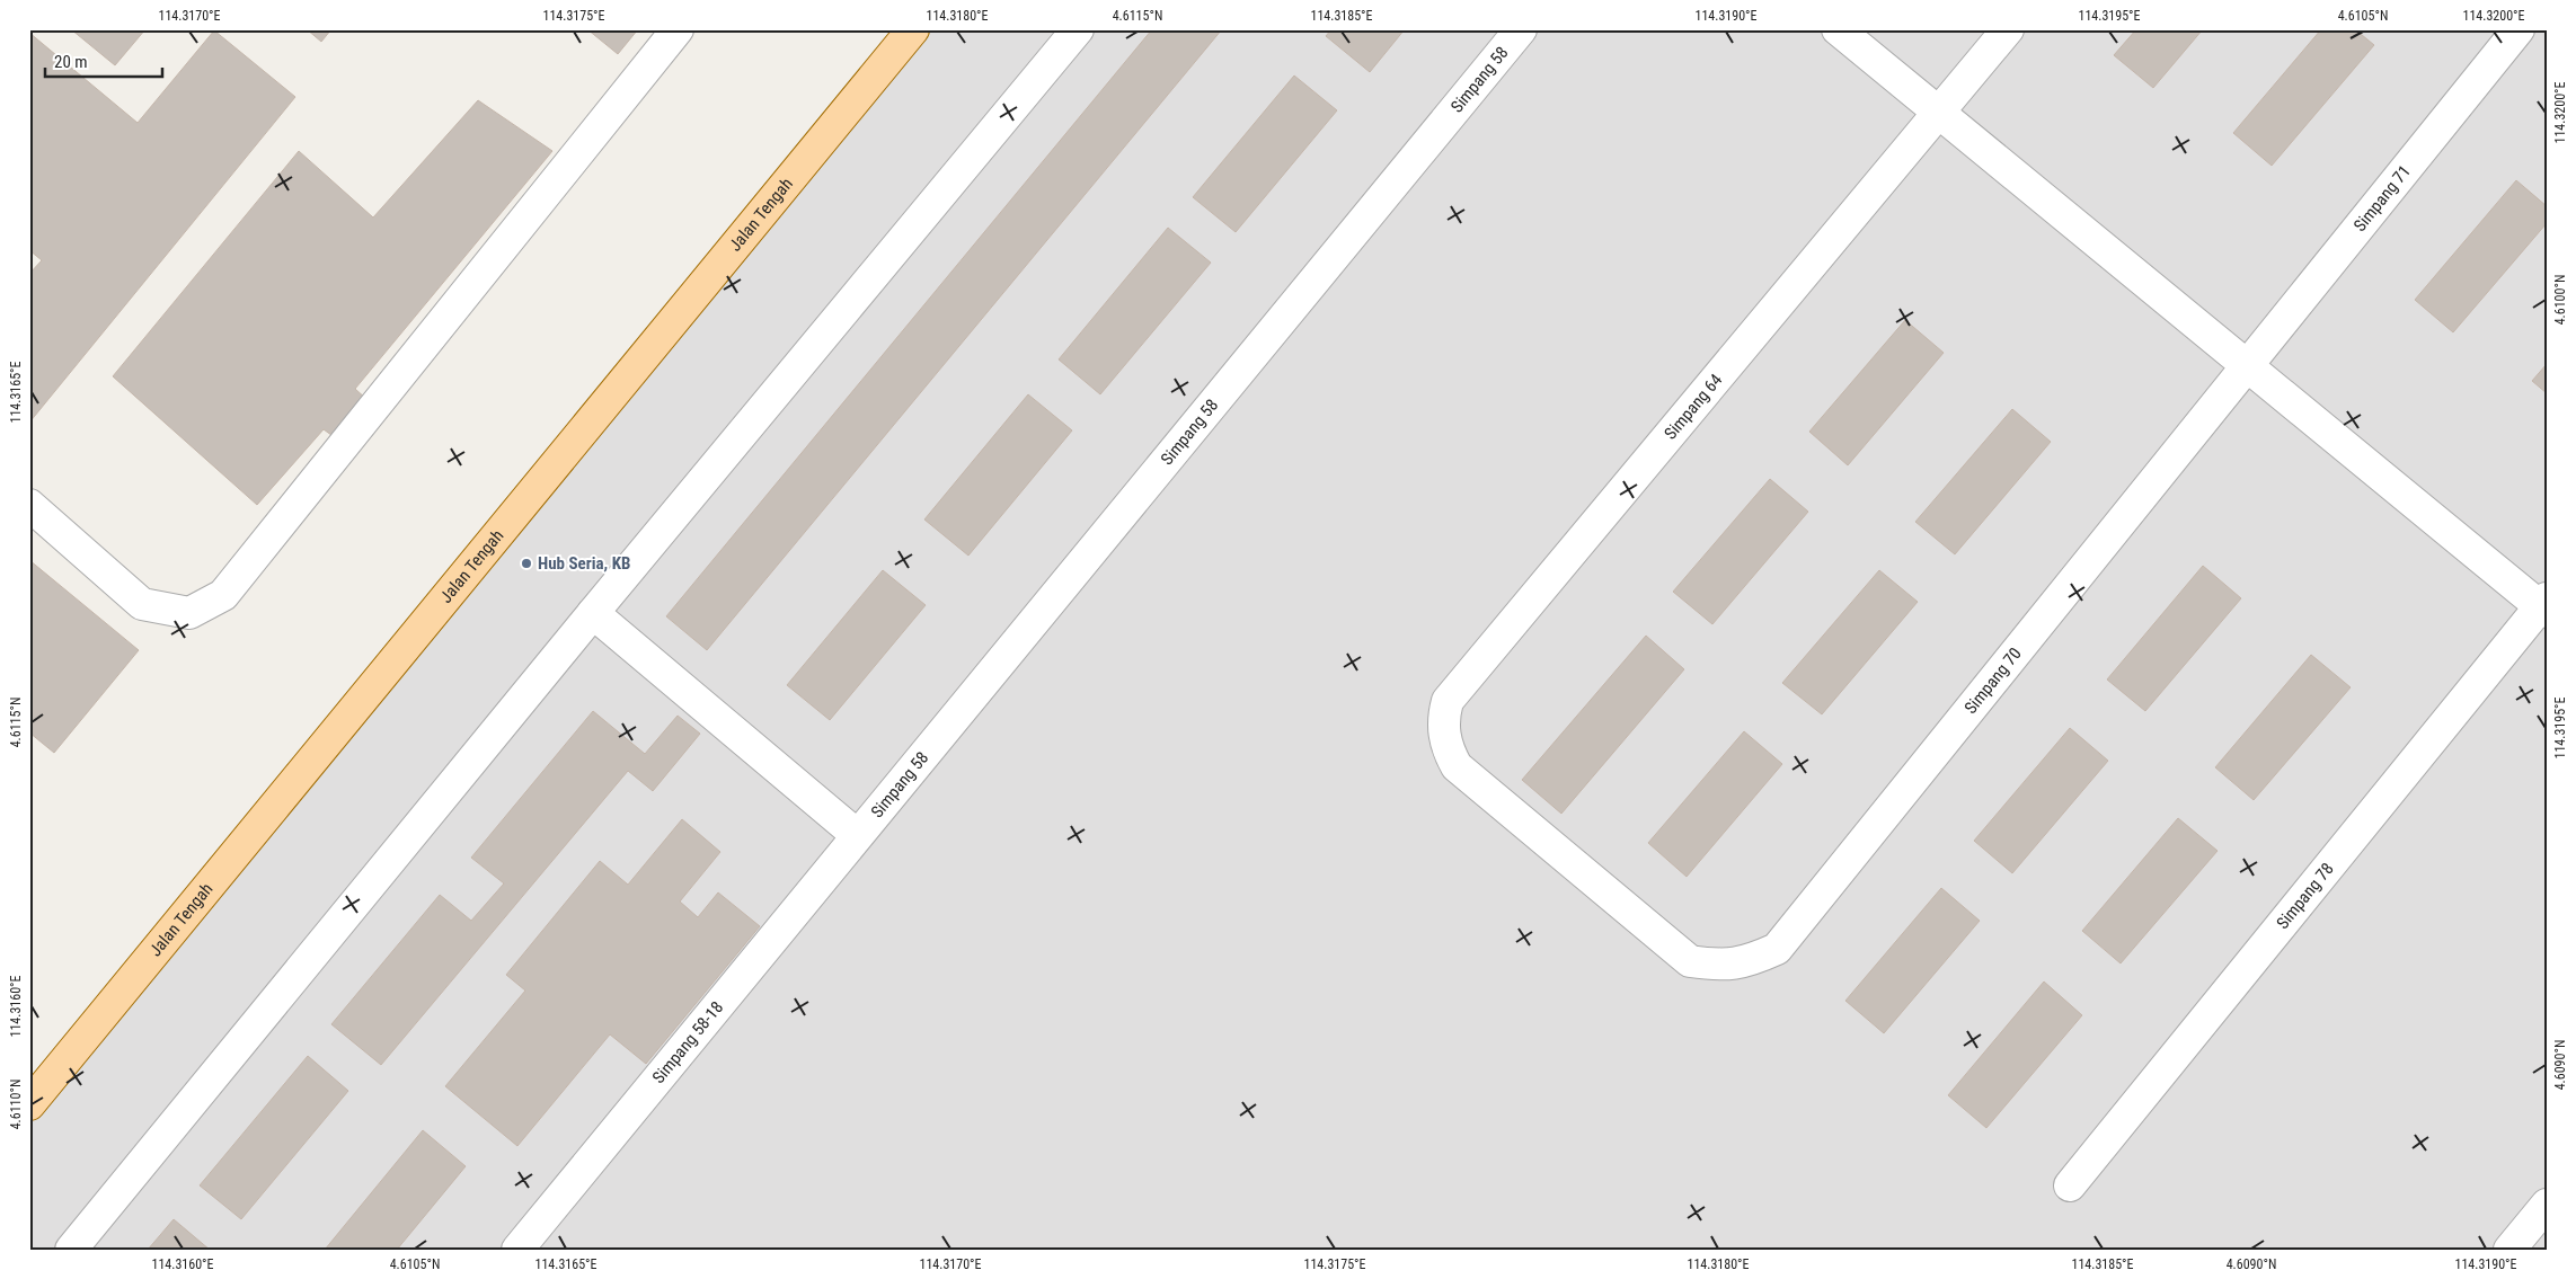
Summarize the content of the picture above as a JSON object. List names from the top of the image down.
{
  "streets": {
    "main road": ["Jalan Tengah"],
    "street": [
      "Simpang 58",
      "Simpang 71",
      "Simpang 64",
      "Simpang 70",
      "Simpang 78",
      "Simpang 58-18"
    ]
  },
  "crossings": [
    ["Simpang 58", "Simpang 58-18"],
    ["Simpang 71", "Simpang 70"],
    ["Simpang 64", "Simpang 70"]
  ],
  "places": ["Hub Seria, KB"],
  "scale_bar": "20 m",
  "coordinates": [
    "114.3170°E",
    "114.3175°E",
    "114.3180°E",
    "4.6115°N",
    "114.3185°E",
    "114.3190°E",
    "114.3195°E",
    "4.6105°N",
    "114.3200°E",
    "4.6100°N",
    "114.3165°E",
    "114.3160°E",
    "4.6090°N",
    "4.6110°N"
  ]
}
